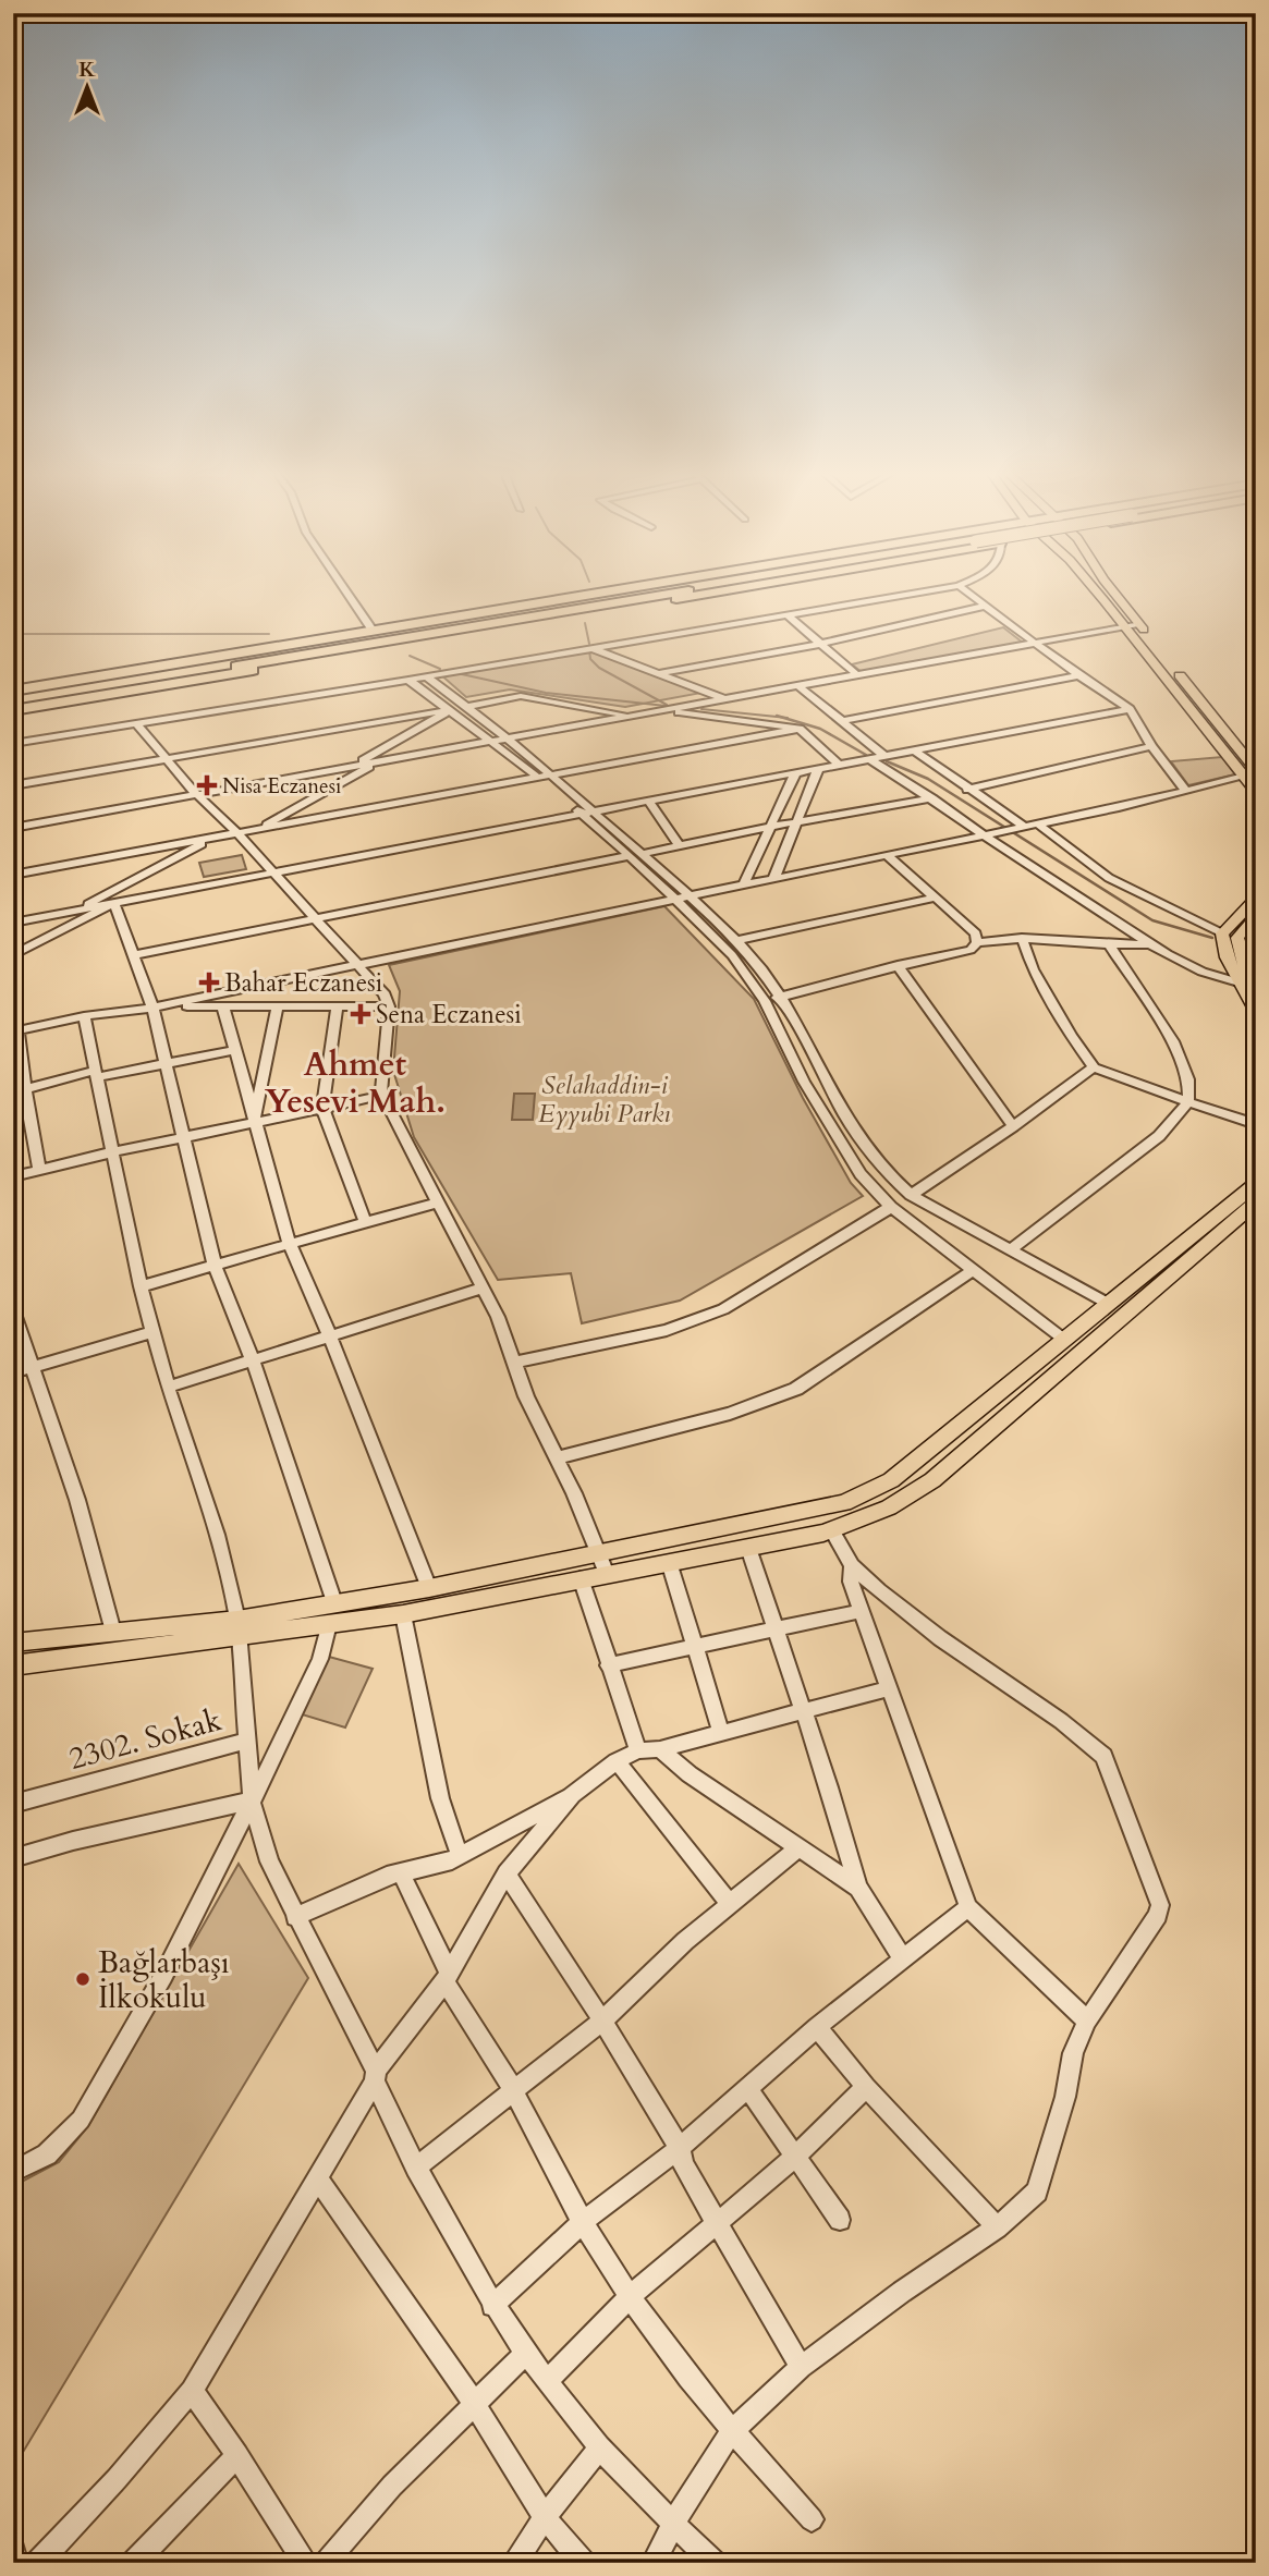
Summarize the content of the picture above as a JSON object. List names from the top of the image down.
{
  "streets": {
    "street": ["2302. Sokak"]
  },
  "districts": ["Ahmet Yesevi Mah."],
  "parks": ["Selahaddin-i Eyyubi Parkı"],
  "places": {
    "health": ["Nisa Eczanesi", "Bahar Eczanesi", "Sena Eczanesi"],
    "other": ["Bağlarbaşı İlkokulu"]
  },
  "north": "top"
}
